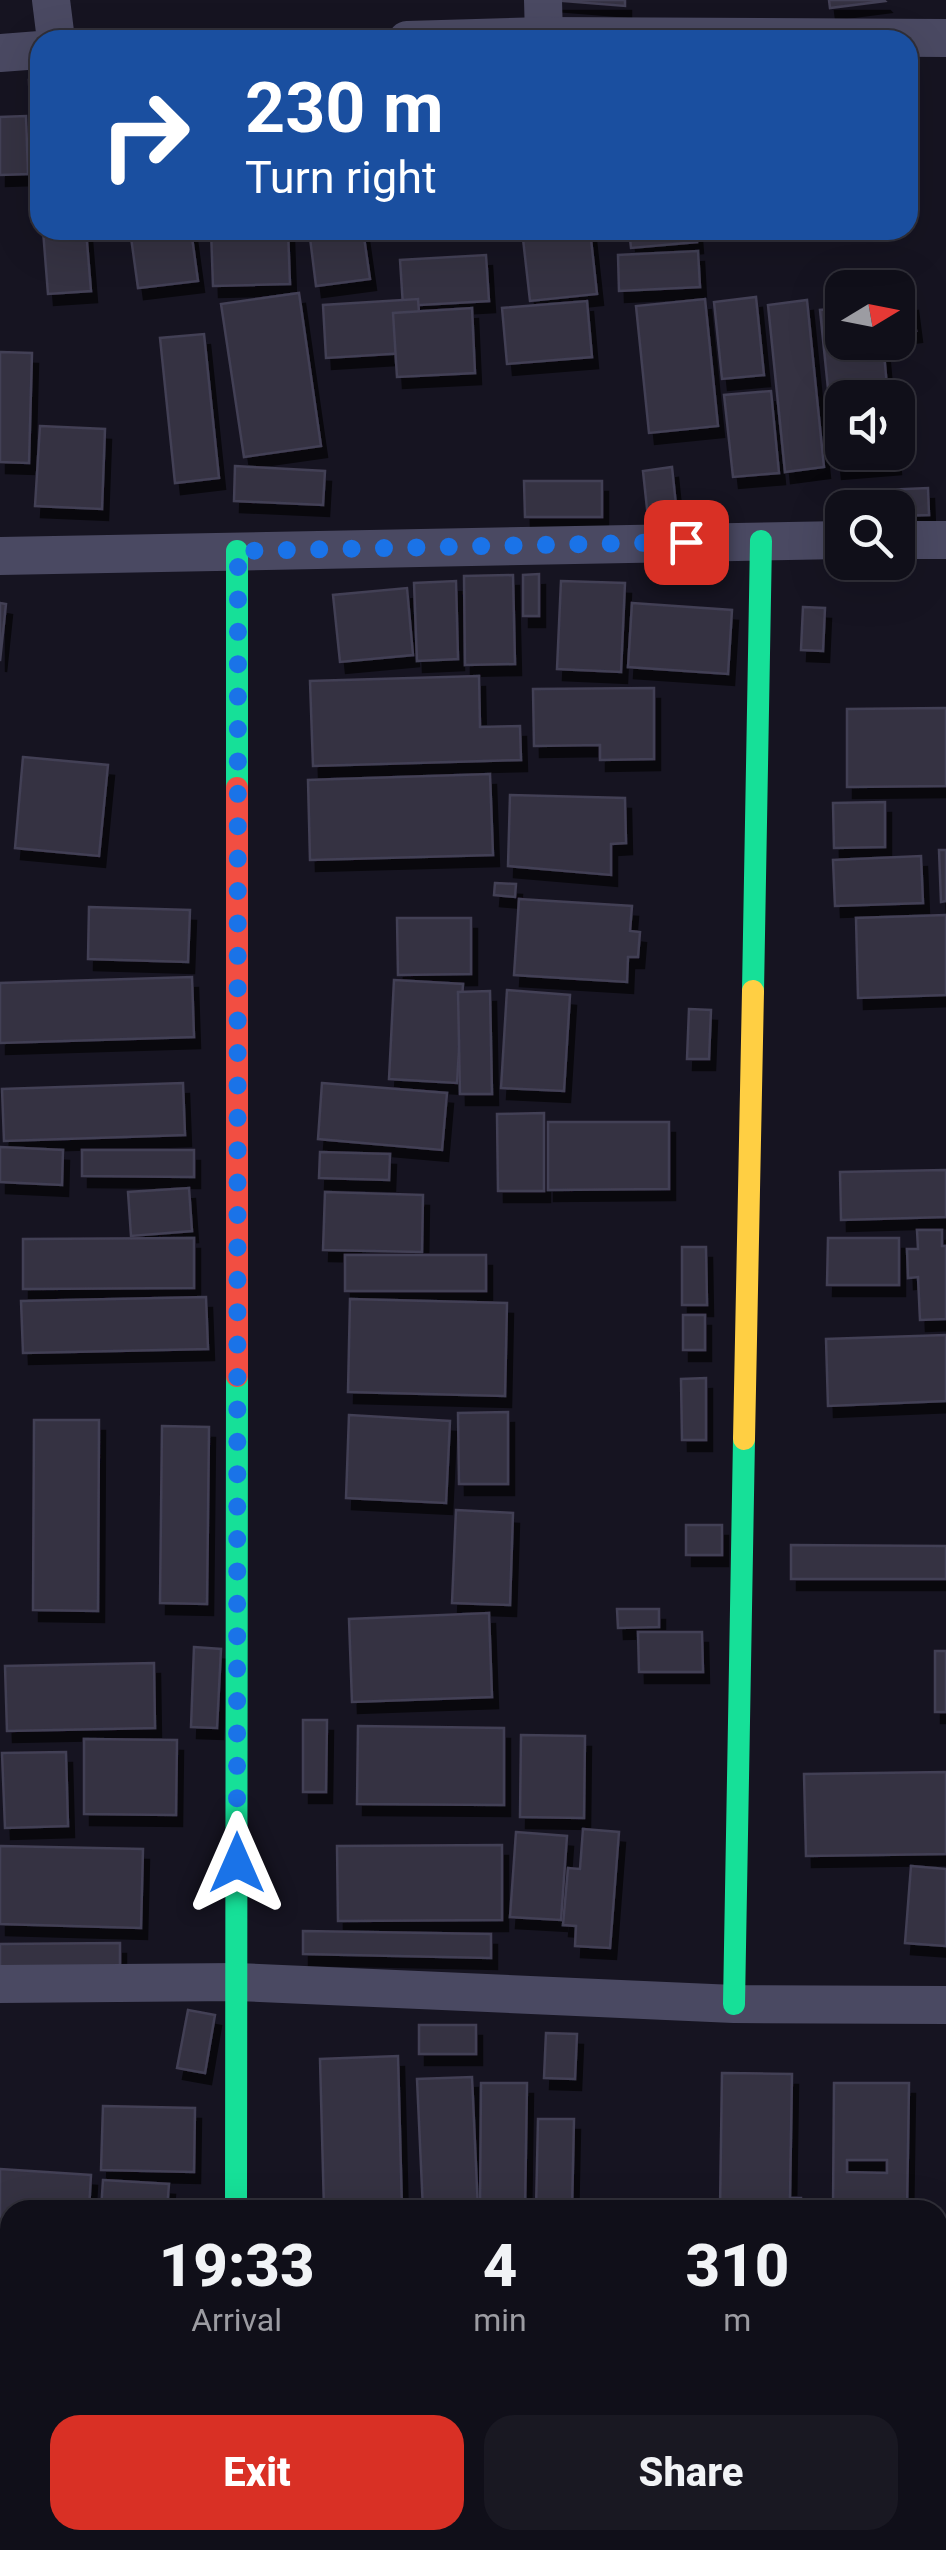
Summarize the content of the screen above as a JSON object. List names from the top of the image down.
{
  "north": "right",
  "page": {
    "turn": ["230 m", "Turn right"],
    "eta": [
      "19:33",
      "Arrival",
      "4",
      "min",
      "310",
      "m"
    ],
    "buttons": ["Exit", "Share"]
  }
}
